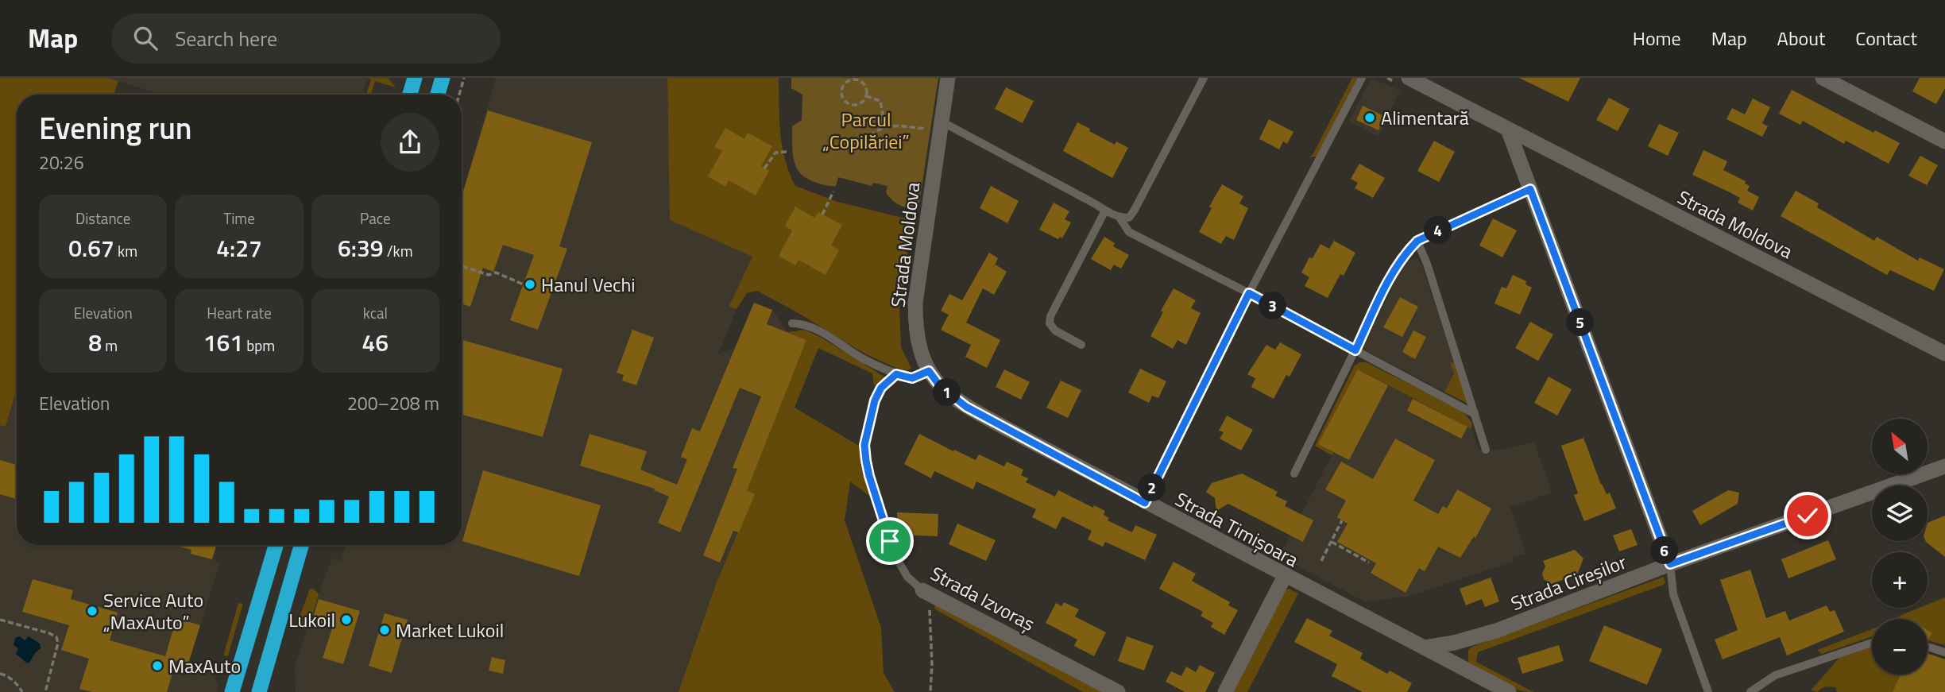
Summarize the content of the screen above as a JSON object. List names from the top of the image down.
{
  "streets": {
    "street": [
      "Strada Moldova",
      "Strada Timișoara",
      "Strada Cireșilor",
      "Strada Izvoraș"
    ]
  },
  "crossings": [
    ["Strada Moldova", "Strada Timișoara"],
    ["Strada Timișoara", "Strada Cireșilor"]
  ],
  "parks": ["Parcul „Copilăriei”"],
  "places": [
    "Alimentară",
    "Hanul Vechi",
    "Service Auto „MaxAuto”",
    "Lukoil",
    "Market Lukoil",
    "MaxAuto"
  ],
  "north": "top left",
  "page": {
    "header": "Map",
    "search": "Search here",
    "nav": [
      "Home",
      "Map",
      "About",
      "Contact"
    ],
    "heading": ["Evening run", "20:26"],
    "stats": [
      ["Distance", "0.67 km"],
      ["Time", "4:27"],
      ["Pace", "6:39 /km"],
      ["Elevation", "8 m"],
      ["Heart rate", "161 bpm"],
      ["kcal", "46"]
    ],
    "pins": [
      "4",
      "3",
      "5",
      "1",
      "2",
      "6"
    ],
    "chart": ["Elevation", "200–208 m"],
    "map_buttons": ["+", "−"]
  }
}
